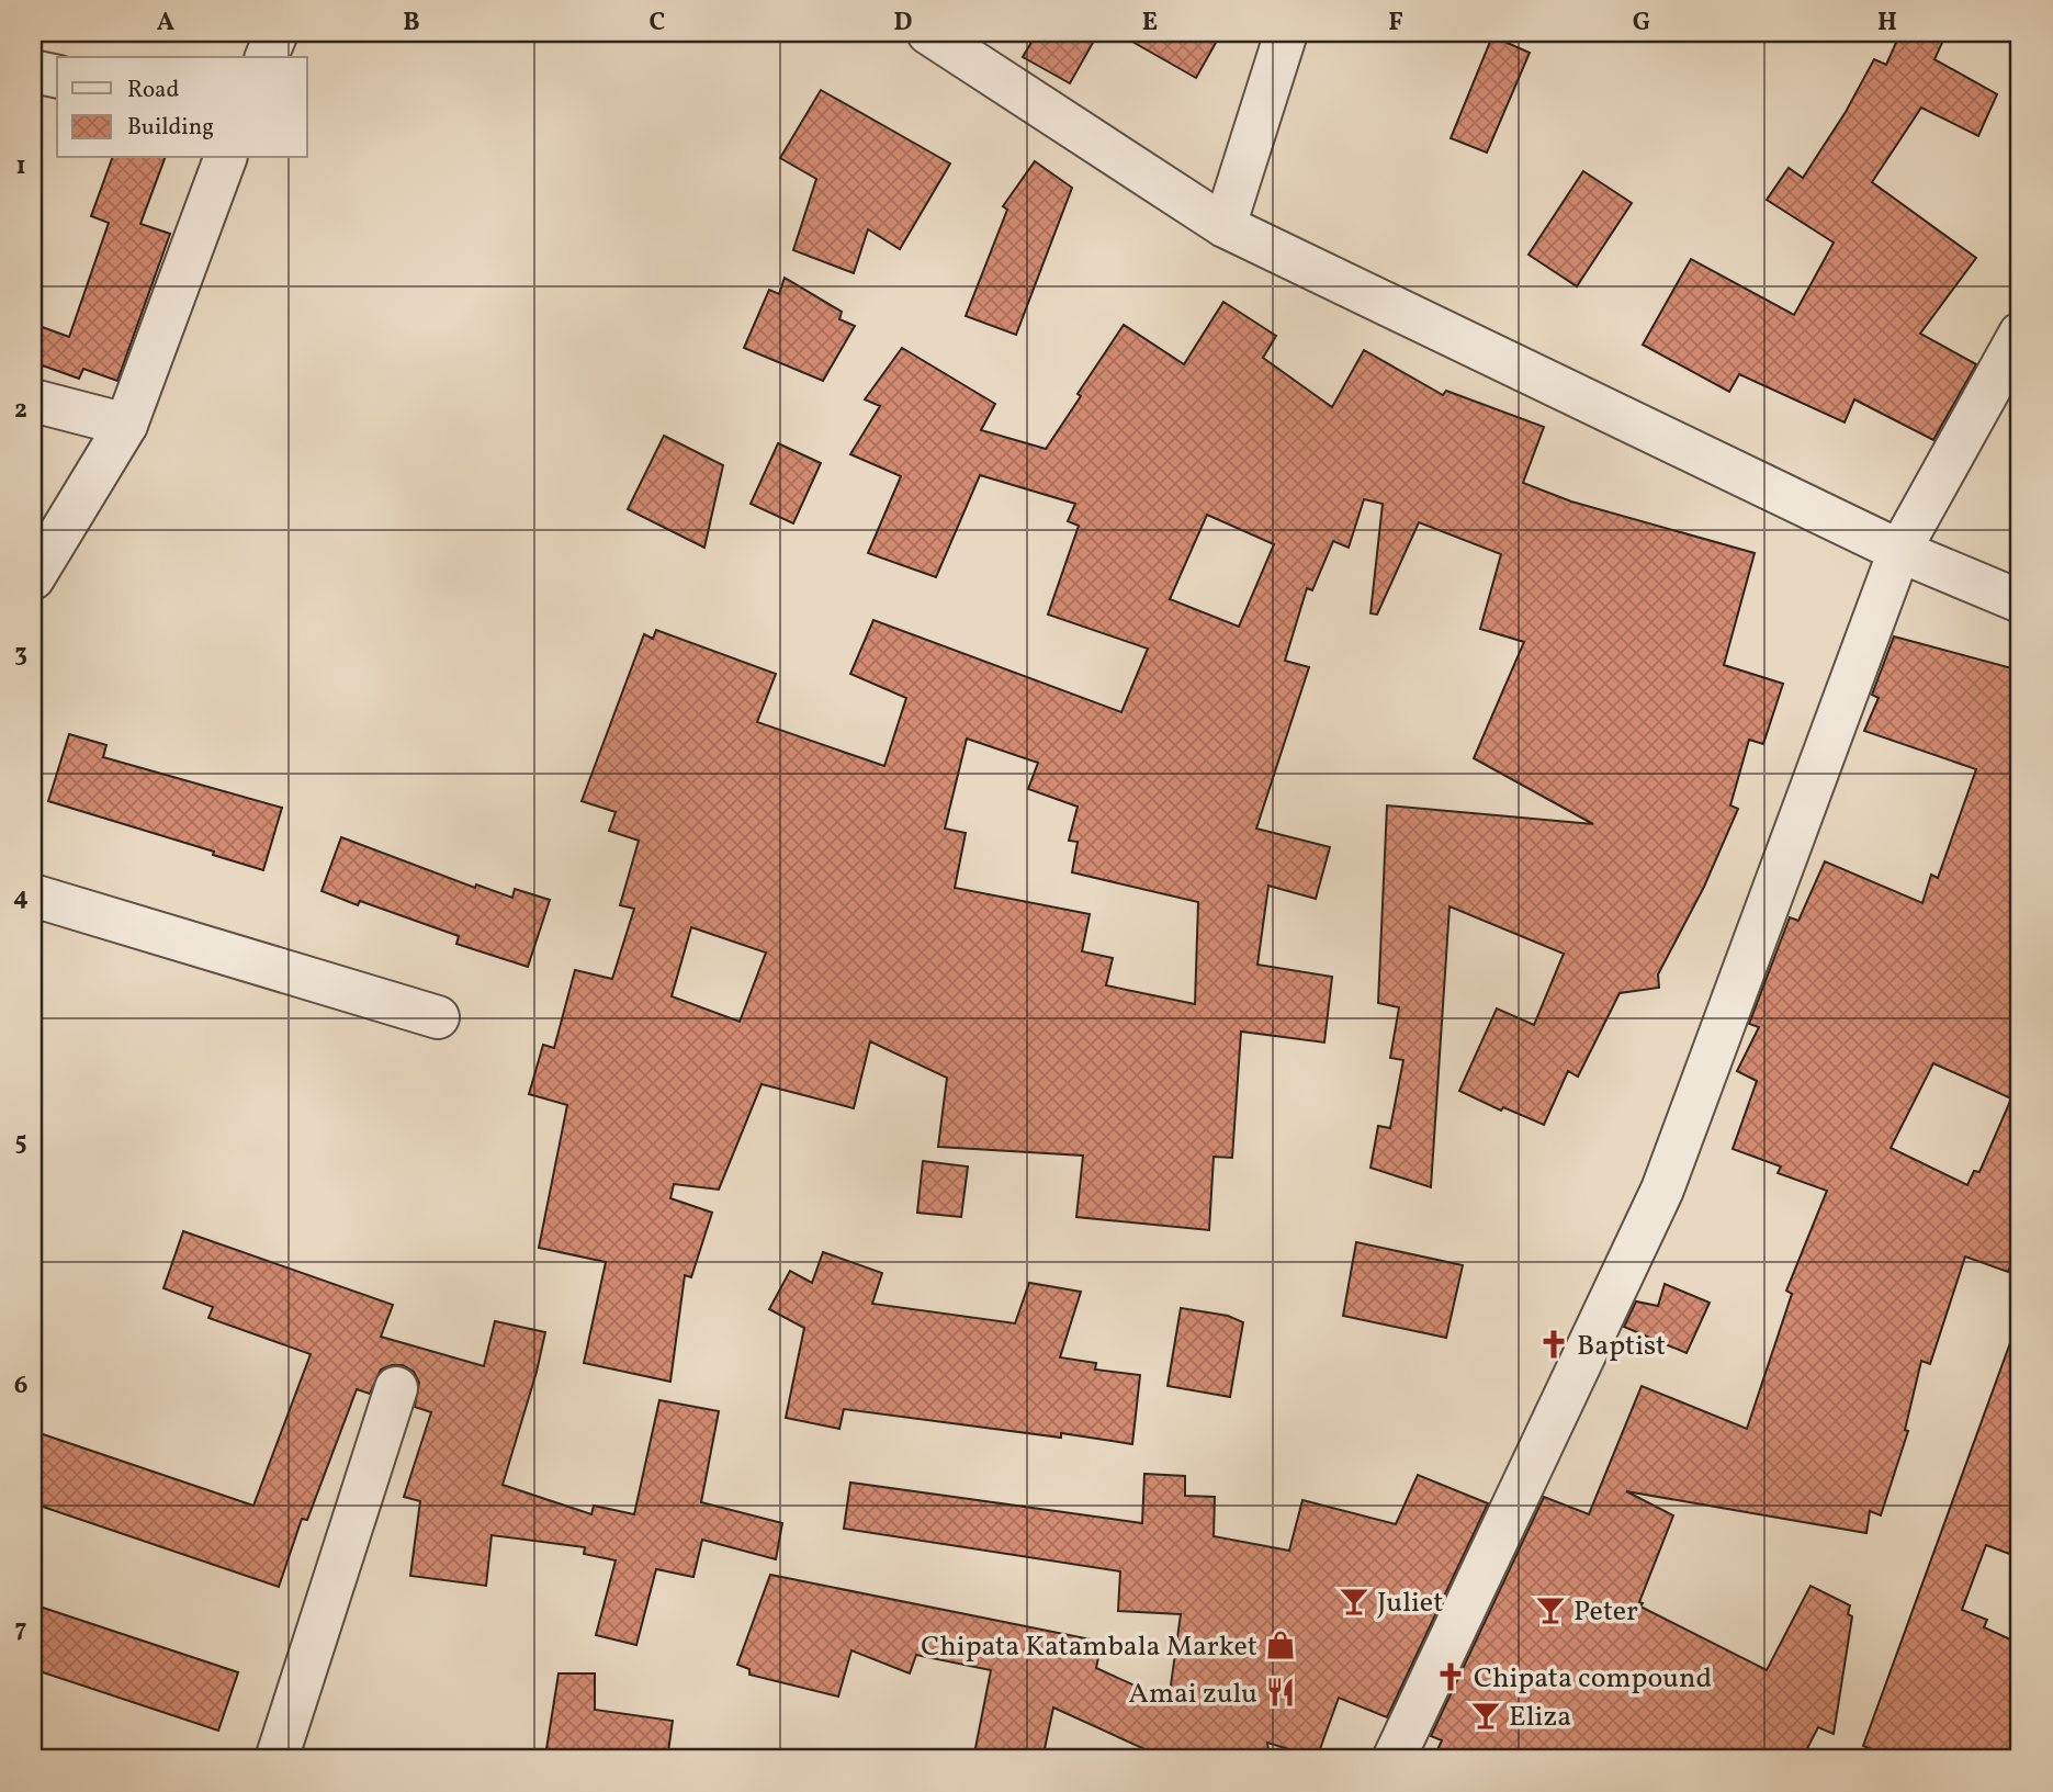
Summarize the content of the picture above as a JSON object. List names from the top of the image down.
{
  "places": {
    "church": ["Baptist", "Chipata compound"],
    "bar": ["Juliet", "Peter", "Eliza"],
    "shop": ["Chipata Katambala Market"],
    "restaurant": ["Amai zulu"]
  },
  "legend": ["Road", "Building"],
  "grid": {
    "columns": [
      "A",
      "B",
      "C",
      "D",
      "E",
      "F",
      "G",
      "H"
    ],
    "rows": [
      "1",
      "2",
      "3",
      "4",
      "5",
      "6",
      "7"
    ]
  }
}
